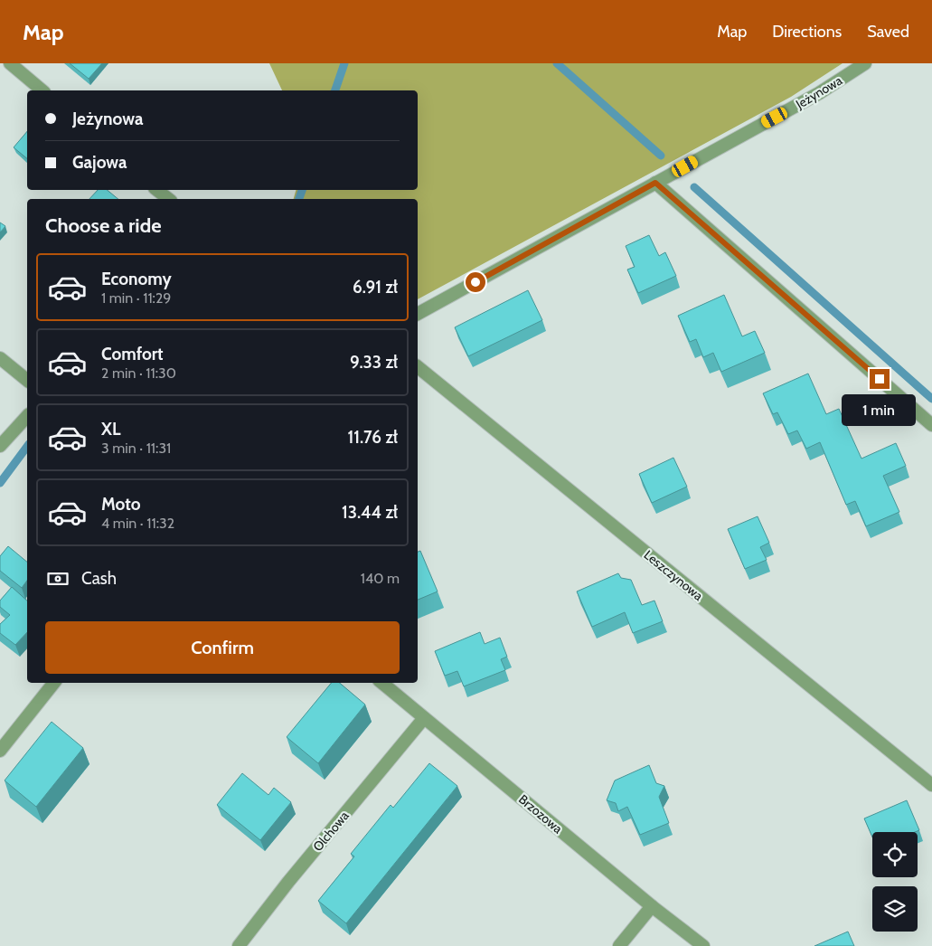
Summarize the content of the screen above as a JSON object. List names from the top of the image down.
{
  "streets": {
    "street": [
      "Jeżynowa",
      "Leszczynowa",
      "Brzozowa",
      "Olchowa"
    ]
  },
  "crossings": [
    ["Brzozowa", "Olchowa"]
  ],
  "page": {
    "header": "Map",
    "nav": ["Map", "Directions", "Saved"],
    "banner": ["Jeżynowa", "Gajowa"],
    "heading": "Choose a ride",
    "list": [
      {
        "name": "Economy",
        "note": "1 min · 11:29",
        "value": "6.91 zł"
      },
      {
        "name": "Comfort",
        "note": "2 min · 11:30",
        "value": "9.33 zł"
      },
      {
        "name": "XL",
        "note": "3 min · 11:31",
        "value": "11.76 zł"
      },
      {
        "name": "Moto",
        "note": "4 min · 11:32",
        "value": "13.44 zł"
      }
    ],
    "bubble": "1 min",
    "pay": ["Cash", "140 m"],
    "buttons": "Confirm"
  }
}
